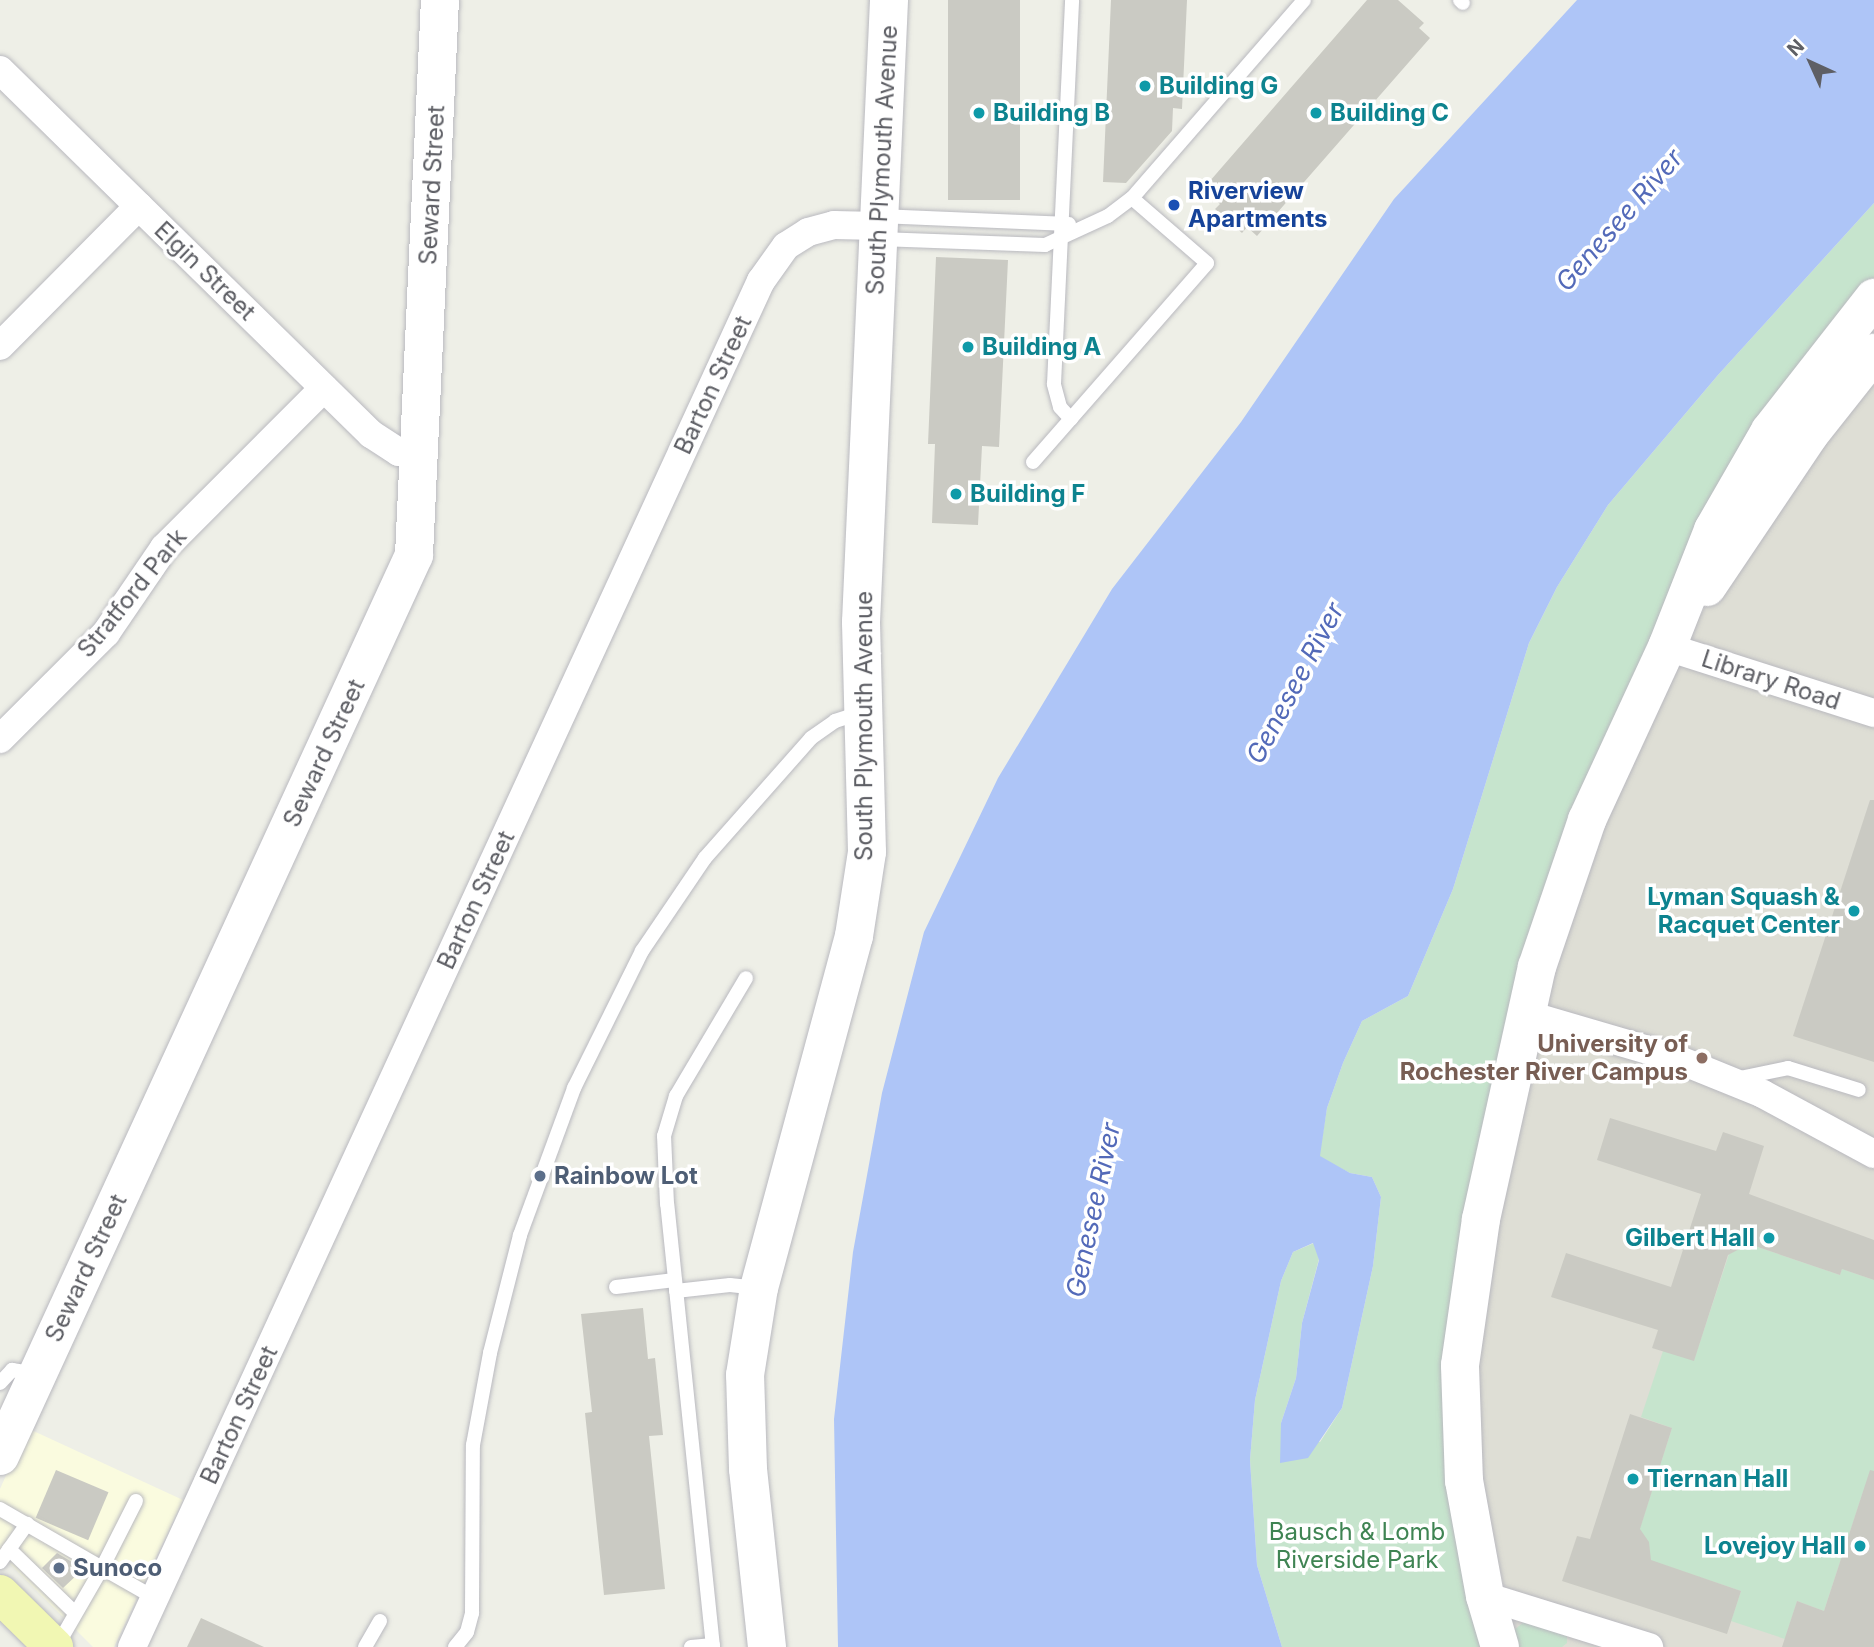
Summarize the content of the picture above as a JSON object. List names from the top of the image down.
{
  "streets": {
    "street": [
      "South Plymouth Avenue",
      "Seward Street",
      "Elgin Street",
      "Barton Street",
      "Stratford Park",
      "Library Road"
    ]
  },
  "crossings": [
    ["South Plymouth Avenue", "Barton Street"],
    ["Seward Street", "Elgin Street"],
    ["Elgin Street", "Stratford Park"]
  ],
  "water": ["Genesee River"],
  "parks": ["Bausch & Lomb Riverside Park"],
  "places": [
    "Building G",
    "Building B",
    "Building C",
    "Riverview Apartments",
    "Building A",
    "Building F",
    "Lyman Squash & Racquet Center",
    "University of Rochester River Campus",
    "Rainbow Lot",
    "Gilbert Hall",
    "Tiernan Hall",
    "Lovejoy Hall",
    "Sunoco"
  ],
  "north": "top left"
}
